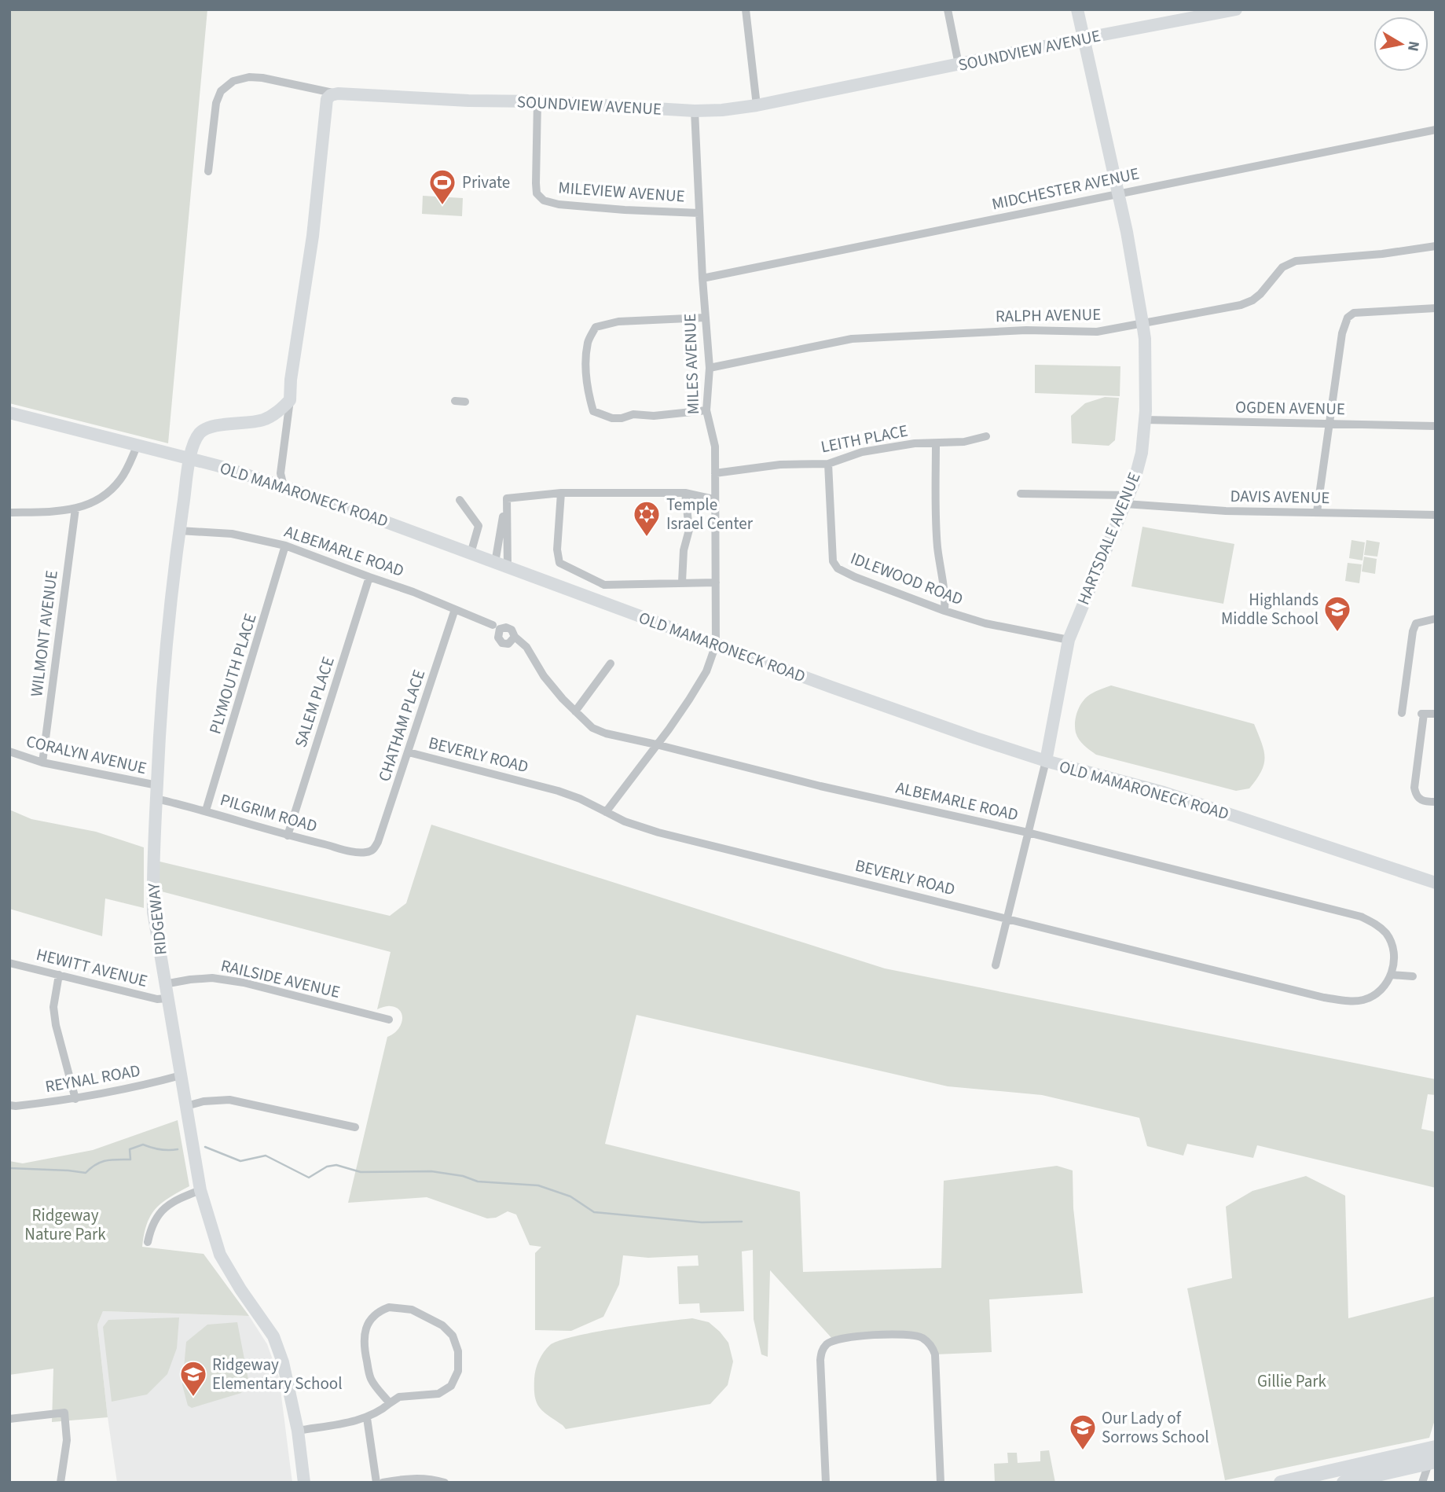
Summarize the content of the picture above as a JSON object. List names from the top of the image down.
{
  "streets": {
    "street": [
      "SOUNDVIEW AVENUE",
      "MIDCHESTER AVENUE",
      "MILEVIEW AVENUE",
      "RALPH AVENUE",
      "MILES AVENUE",
      "OGDEN AVENUE",
      "LEITH PLACE",
      "OLD MAMARONECK ROAD",
      "DAVIS AVENUE",
      "HARTSDALE AVENUE",
      "ALBEMARLE ROAD",
      "IDLEWOOD ROAD",
      "WILMONT AVENUE",
      "PLYMOUTH PLACE",
      "SALEM PLACE",
      "CHATHAM PLACE",
      "CORALYN AVENUE",
      "BEVERLY ROAD",
      "PILGRIM ROAD",
      "RIDGEWAY",
      "HEWITT AVENUE",
      "RAILSIDE AVENUE",
      "REYNAL ROAD"
    ]
  },
  "crossings": [
    ["SOUNDVIEW AVENUE", "MILEVIEW AVENUE"],
    ["SOUNDVIEW AVENUE", "MILES AVENUE"],
    ["SOUNDVIEW AVENUE", "HARTSDALE AVENUE"],
    ["MIDCHESTER AVENUE", "MILES AVENUE"],
    ["MIDCHESTER AVENUE", "HARTSDALE AVENUE"],
    ["MILEVIEW AVENUE", "MILES AVENUE"],
    ["RALPH AVENUE", "MILES AVENUE"],
    ["RALPH AVENUE", "HARTSDALE AVENUE"],
    ["MILES AVENUE", "LEITH PLACE"],
    ["MILES AVENUE", "OLD MAMARONECK ROAD"],
    ["MILES AVENUE", "ALBEMARLE ROAD"],
    ["MILES AVENUE", "BEVERLY ROAD"],
    ["OGDEN AVENUE", "HARTSDALE AVENUE"],
    ["LEITH PLACE", "IDLEWOOD ROAD"],
    ["OLD MAMARONECK ROAD", "HARTSDALE AVENUE"],
    ["OLD MAMARONECK ROAD", "RIDGEWAY"],
    ["DAVIS AVENUE", "HARTSDALE AVENUE"],
    ["HARTSDALE AVENUE", "ALBEMARLE ROAD"],
    ["HARTSDALE AVENUE", "IDLEWOOD ROAD"],
    ["HARTSDALE AVENUE", "BEVERLY ROAD"],
    ["ALBEMARLE ROAD", "PLYMOUTH PLACE"],
    ["ALBEMARLE ROAD", "SALEM PLACE"],
    ["ALBEMARLE ROAD", "CHATHAM PLACE"],
    ["ALBEMARLE ROAD", "BEVERLY ROAD"],
    ["ALBEMARLE ROAD", "RIDGEWAY"],
    ["WILMONT AVENUE", "CORALYN AVENUE"],
    ["PLYMOUTH PLACE", "PILGRIM ROAD"],
    ["SALEM PLACE", "PILGRIM ROAD"],
    ["CHATHAM PLACE", "BEVERLY ROAD"],
    ["CHATHAM PLACE", "PILGRIM ROAD"],
    ["CORALYN AVENUE", "RIDGEWAY"],
    ["PILGRIM ROAD", "RIDGEWAY"],
    ["RIDGEWAY", "HEWITT AVENUE"],
    ["RIDGEWAY", "RAILSIDE AVENUE"],
    ["RIDGEWAY", "REYNAL ROAD"]
  ],
  "parks": ["Ridgeway Nature Park", "Gillie Park"],
  "places": {
    "sports": ["Private"],
    "synagogue": ["Temple Israel Center"],
    "school or university": ["Highlands Middle School", "Ridgeway Elementary School", "Our Lady of Sorrows School"]
  },
  "north": "right"
}
